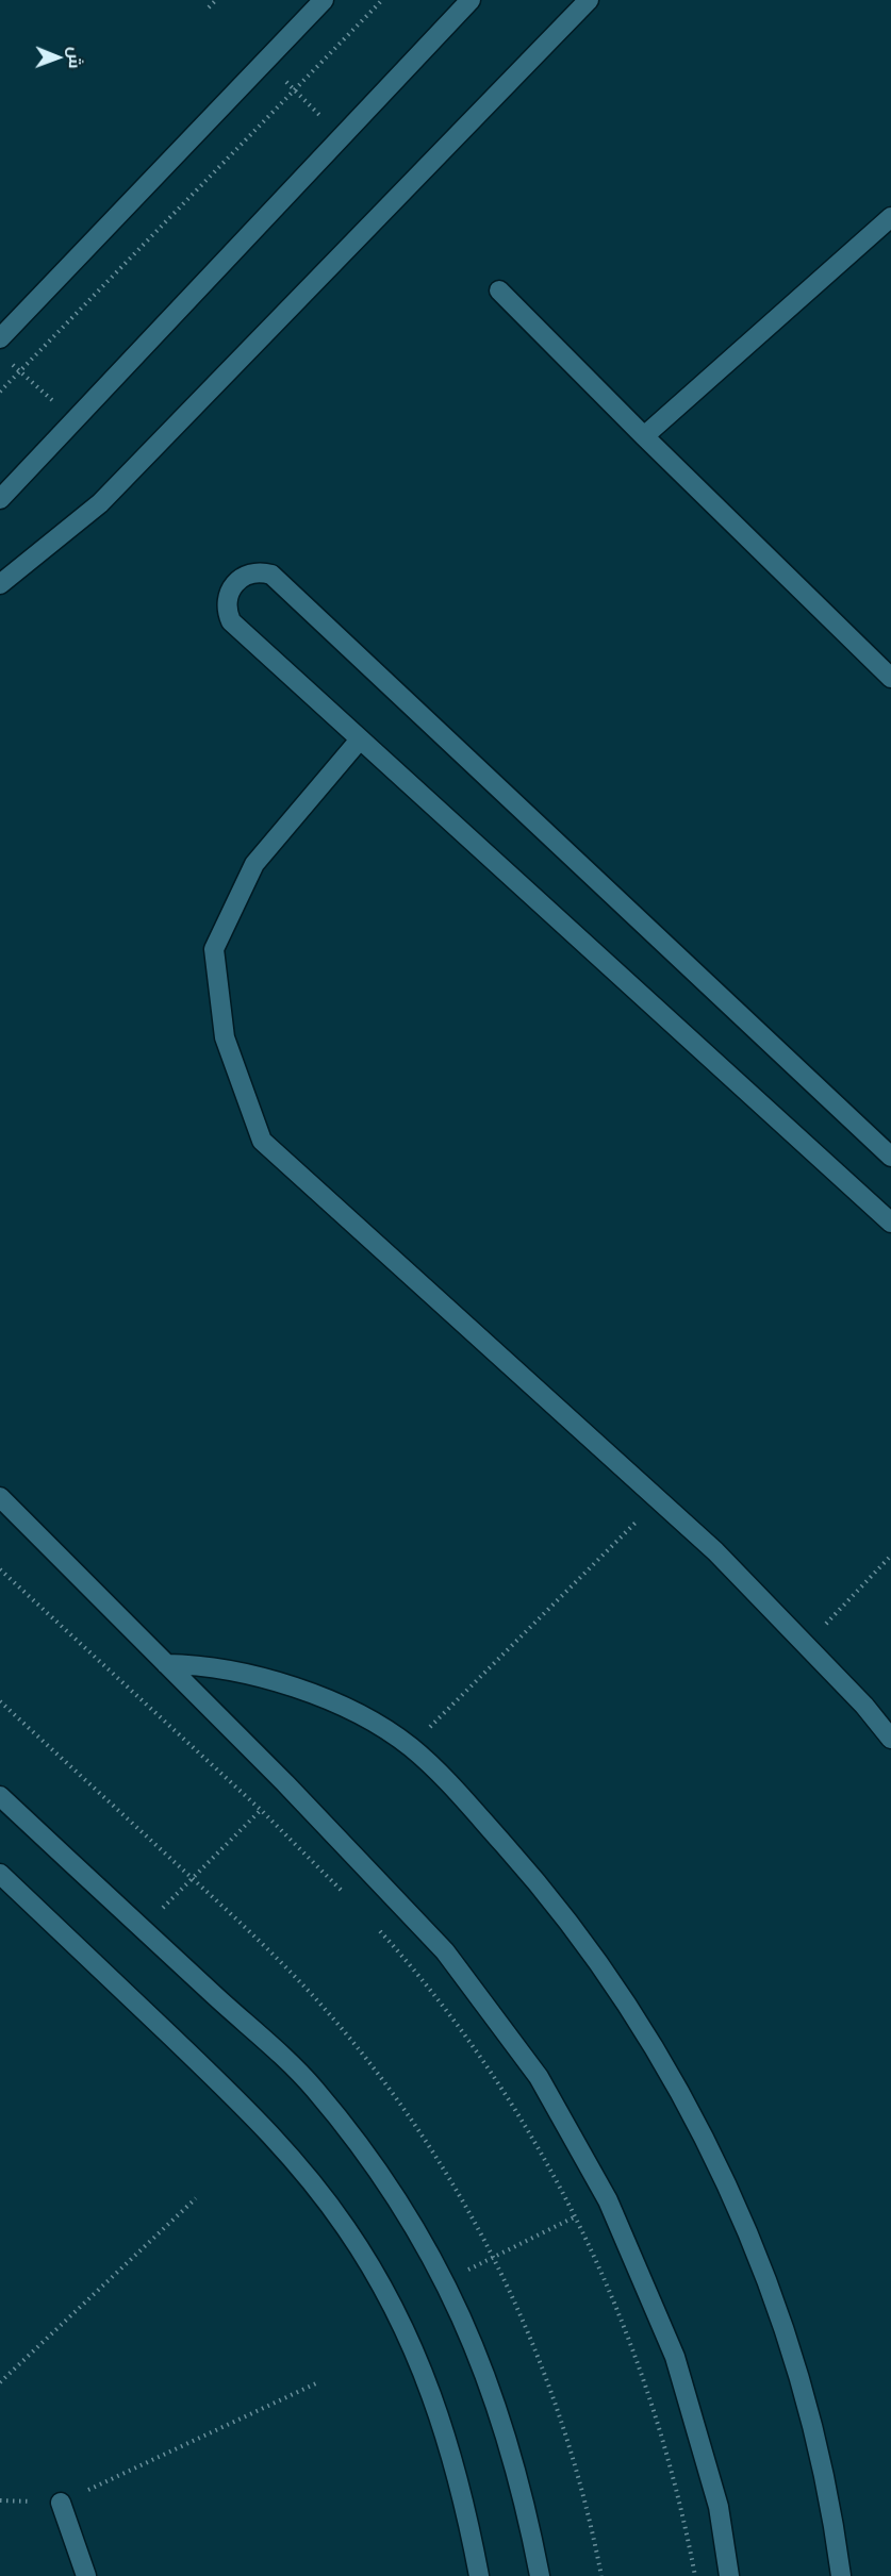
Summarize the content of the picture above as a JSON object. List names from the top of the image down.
{
  "north": "right"
}
